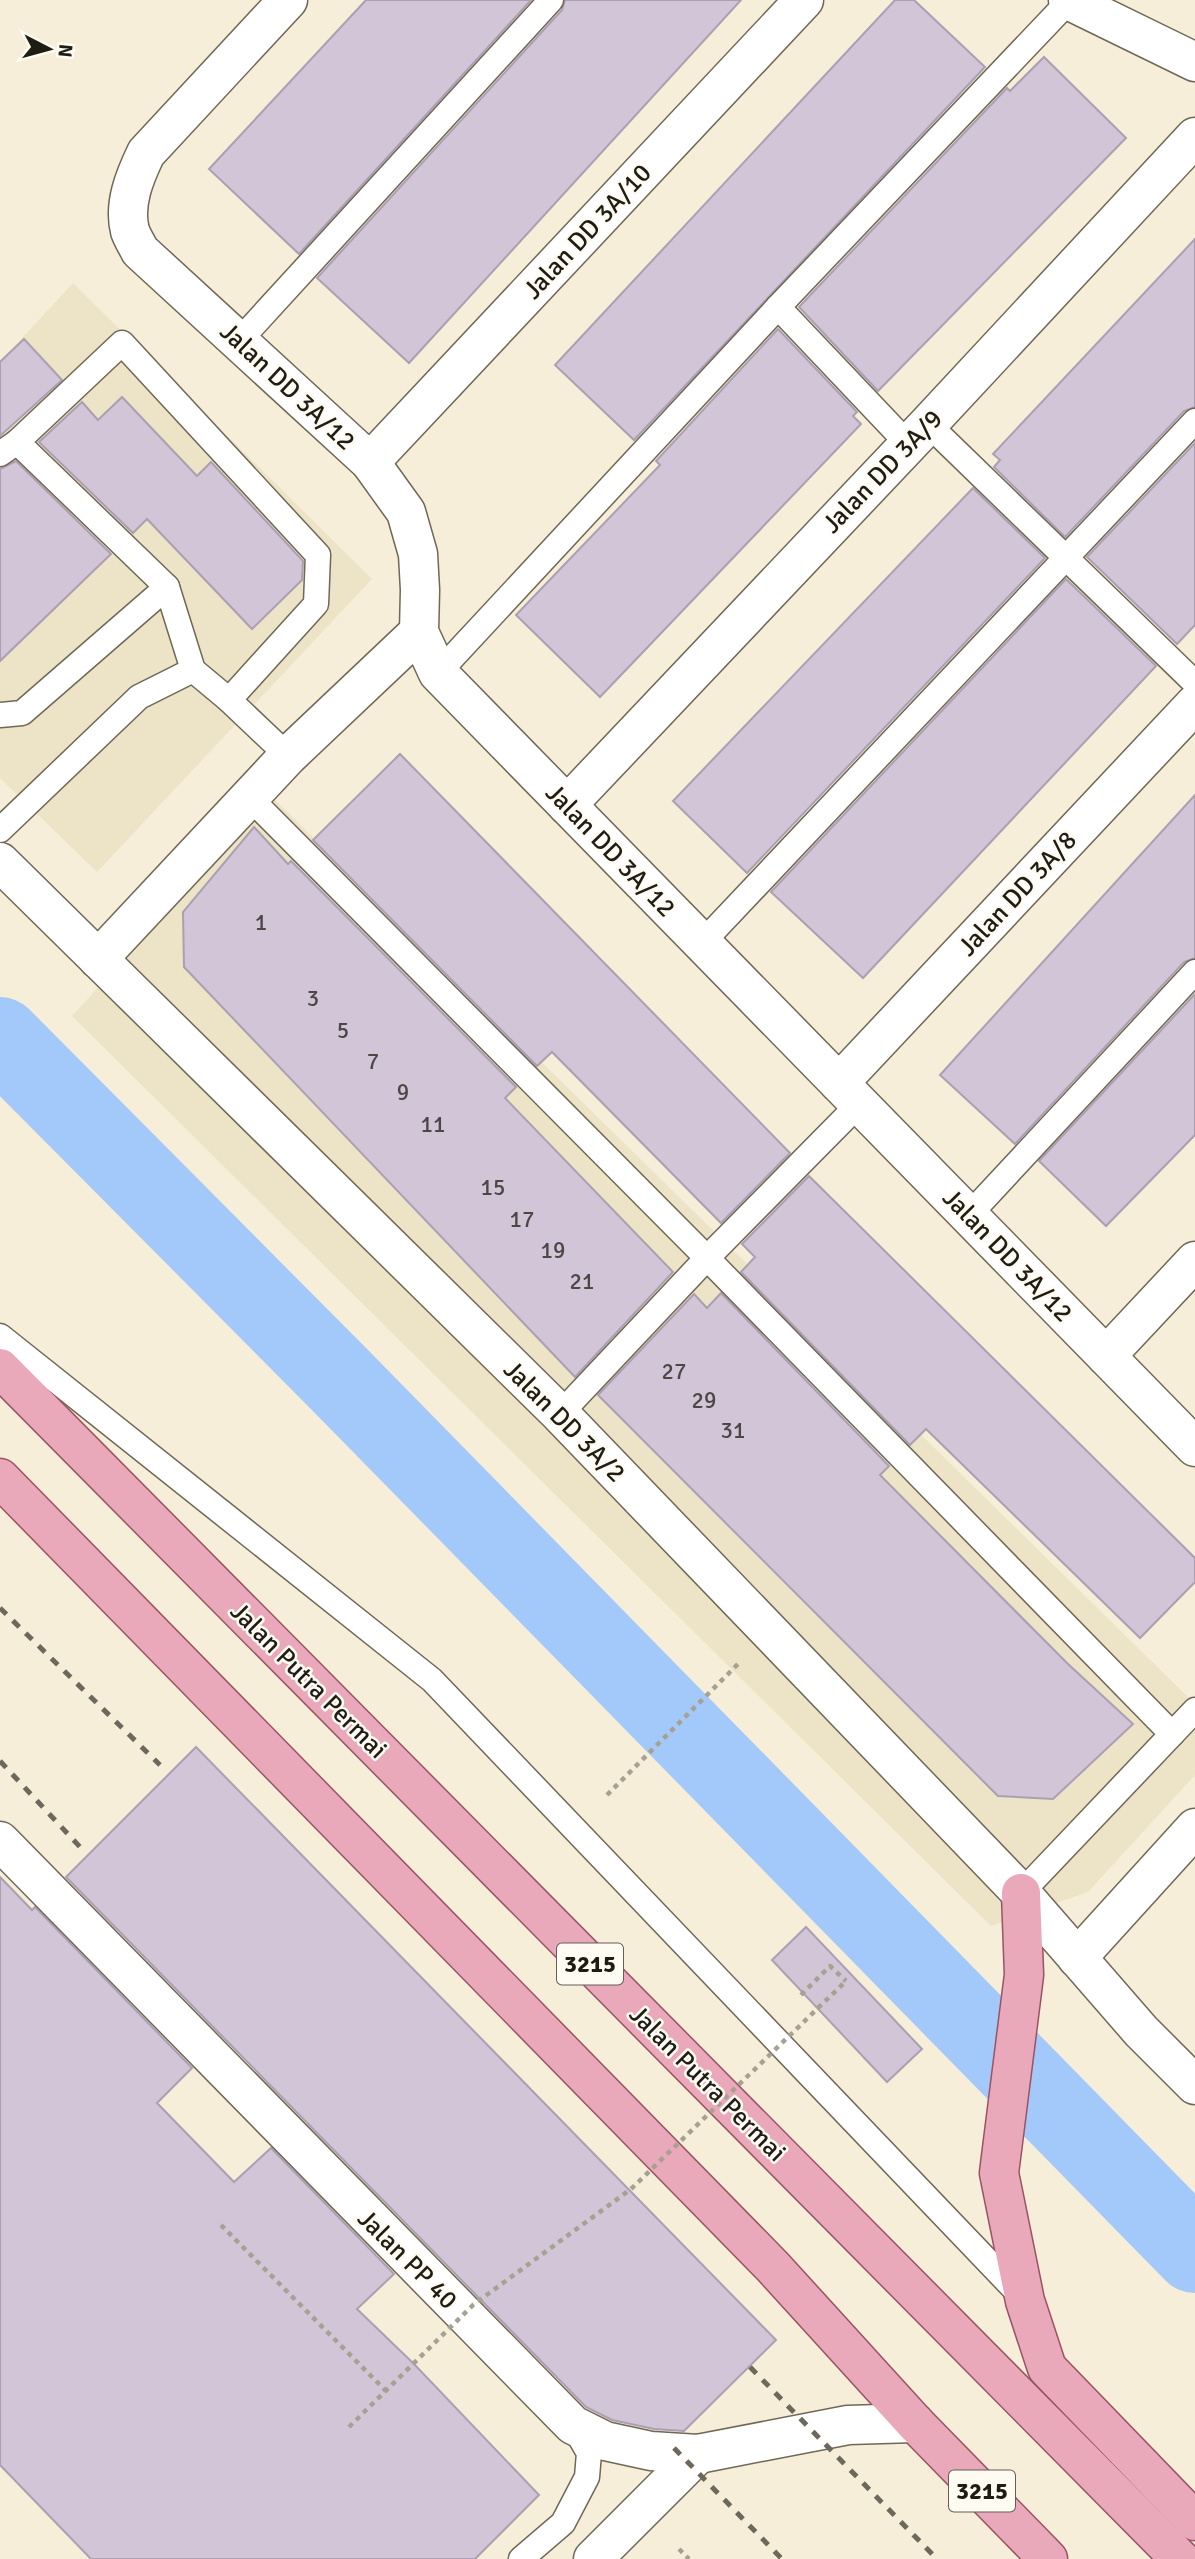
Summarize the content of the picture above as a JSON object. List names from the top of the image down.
{
  "streets": {
    "main road": ["Jalan Putra Permai", "3215"],
    "street": [
      "Jalan DD 3A/10",
      "Jalan DD 3A/12",
      "Jalan DD 3A/9",
      "Jalan DD 3A/8",
      "Jalan DD 3A/2",
      "Jalan PP 40"
    ]
  },
  "crossings": [
    ["Jalan DD 3A/10", "Jalan DD 3A/12"],
    ["Jalan DD 3A/12", "Jalan DD 3A/9"],
    ["Jalan DD 3A/12", "Jalan DD 3A/8"],
    ["3215", "Jalan PP 40"]
  ],
  "house_numbers": [
    "1",
    "3",
    "5",
    "7",
    "9",
    "11",
    "15",
    "17",
    "19",
    "21",
    "27",
    "29",
    "31"
  ],
  "north": "right"
}
